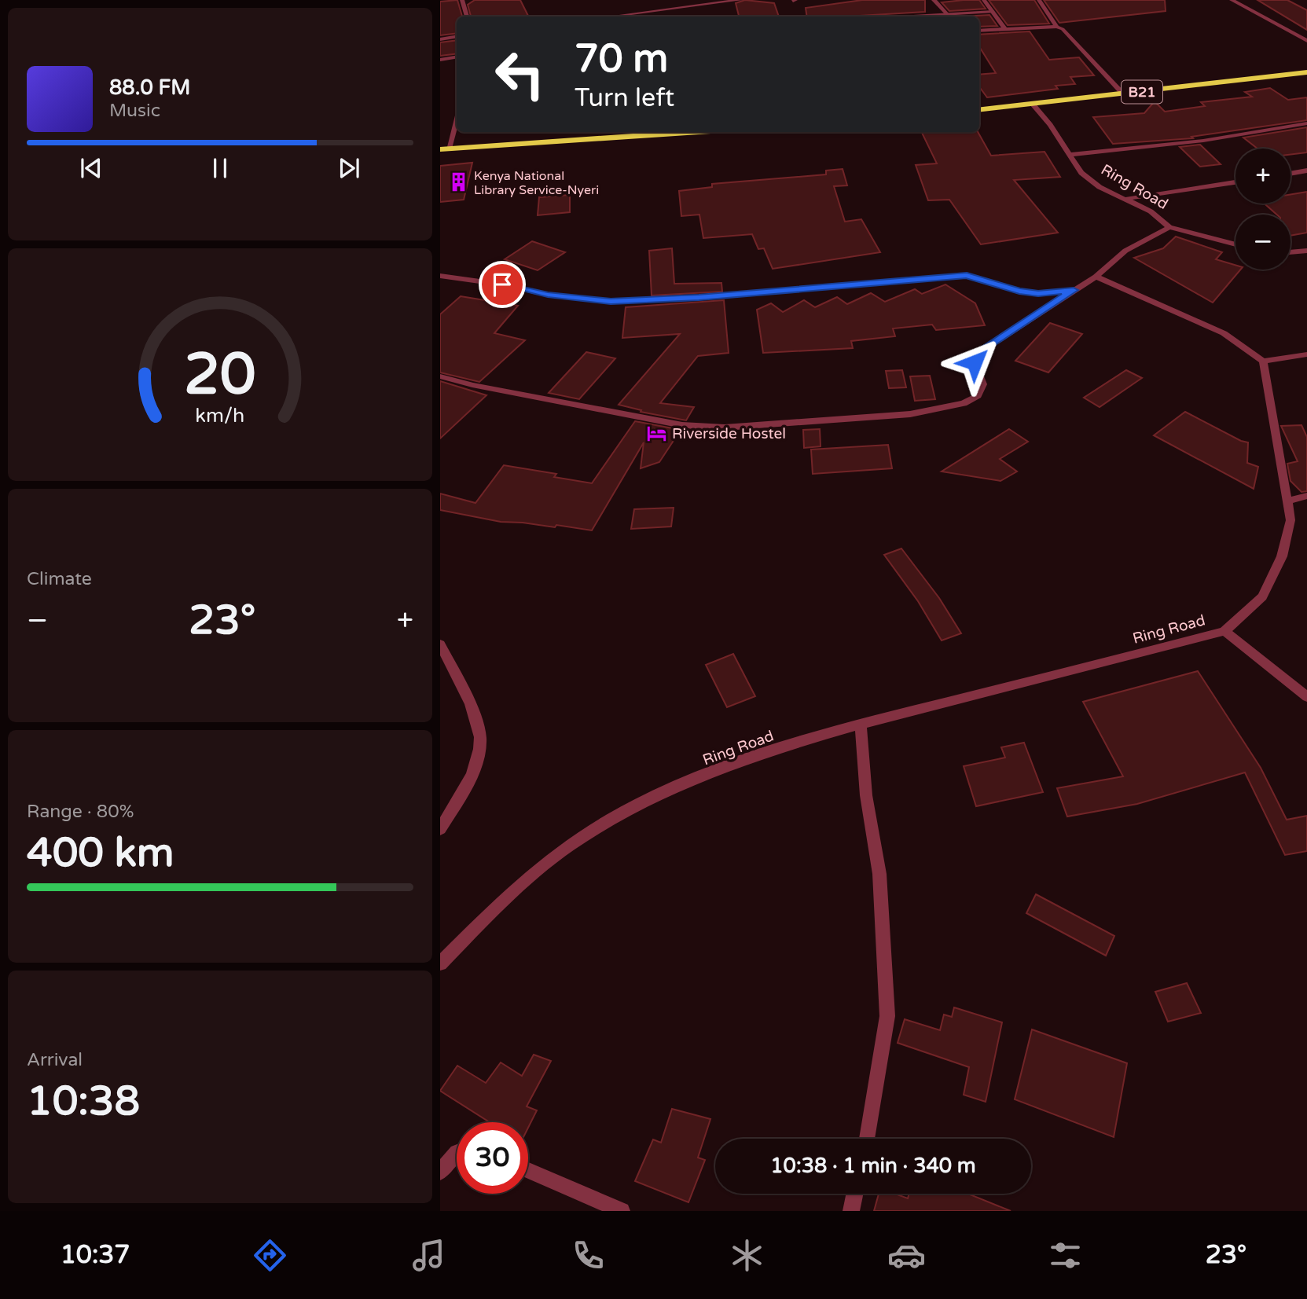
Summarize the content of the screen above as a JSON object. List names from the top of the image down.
{
  "streets": {
    "highway": ["B21"],
    "street": ["Ring Road"]
  },
  "crossings": [
    ["B21", "Ring Road"]
  ],
  "places": {
    "building": ["Kenya National Library Service-Nyeri"],
    "hotel": ["Riverside Hostel"]
  },
  "page": {
    "turn": ["70 m", "Turn left"],
    "song": ["88.0 FM", "Music"],
    "map_buttons": ["+", "−"],
    "tile": [
      "Climate",
      ["Range · 80%", "400 km"],
      ["Arrival", "10:38"]
    ],
    "heat": ["−", "23°", "+"],
    "limit": "30",
    "trip": "10:38 · 1 min · 340 m",
    "tabs": ["10:37", "23°"],
    "gauge": ["20", "km/h"]
  }
}
